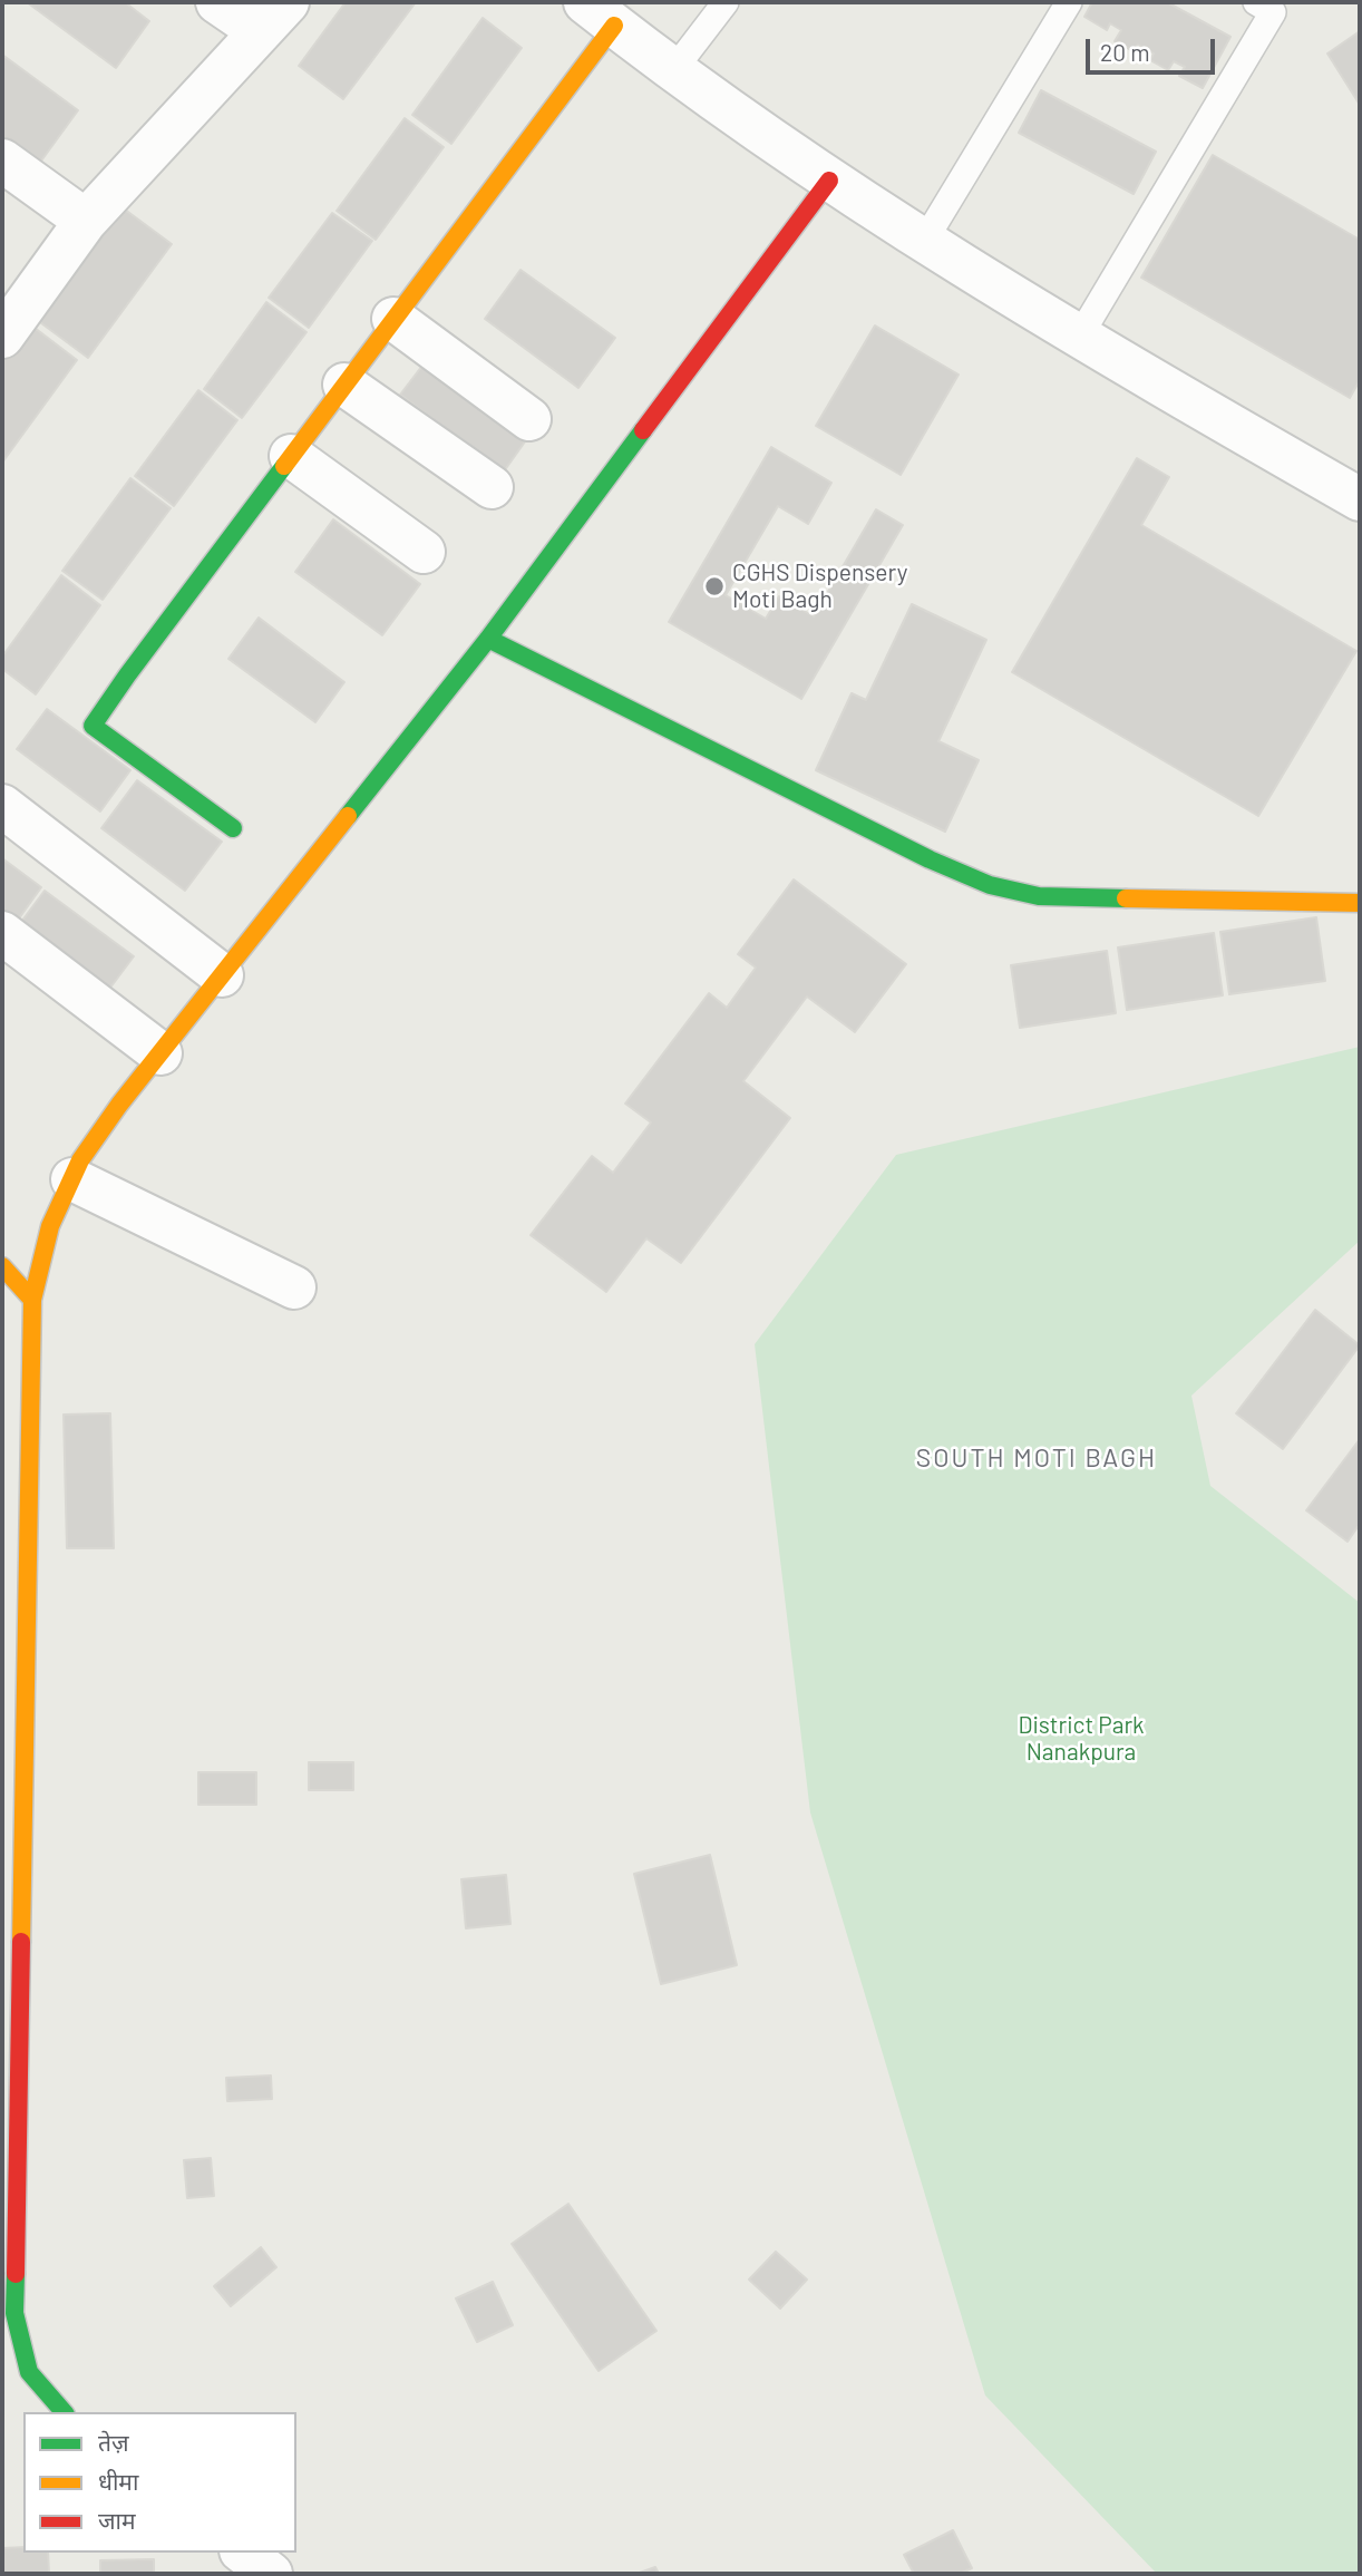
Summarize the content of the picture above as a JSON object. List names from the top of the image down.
{
  "districts": ["SOUTH MOTI BAGH"],
  "parks": ["District Park Nanakpura"],
  "places": ["CGHS Dispensery Moti Bagh"],
  "legend": ["तेज़", "धीमा", "जाम"],
  "scale_bar": "20 m"
}
